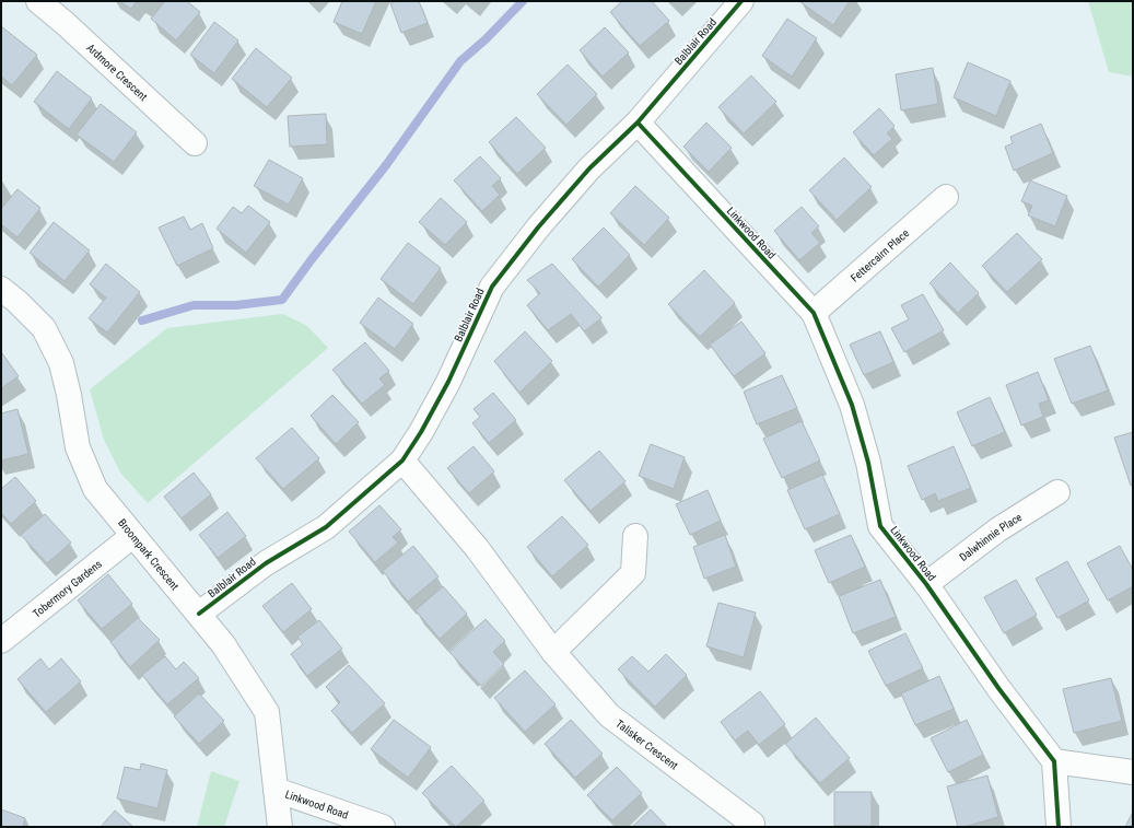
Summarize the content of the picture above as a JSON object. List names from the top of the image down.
{
  "streets": {
    "street": [
      "Balblair Road",
      "Ardmore Crescent",
      "Linkwood Road",
      "Fettercairn Place",
      "Dalwhinnie Place",
      "Broompark Crescent",
      "Tobermory Gardens",
      "Talisker Crescent"
    ]
  },
  "crossings": [
    ["Balblair Road", "Linkwood Road"],
    ["Balblair Road", "Broompark Crescent"],
    ["Balblair Road", "Talisker Crescent"],
    ["Linkwood Road", "Fettercairn Place"],
    ["Linkwood Road", "Dalwhinnie Place"],
    ["Linkwood Road", "Broompark Crescent"],
    ["Broompark Crescent", "Tobermory Gardens"]
  ]
}
